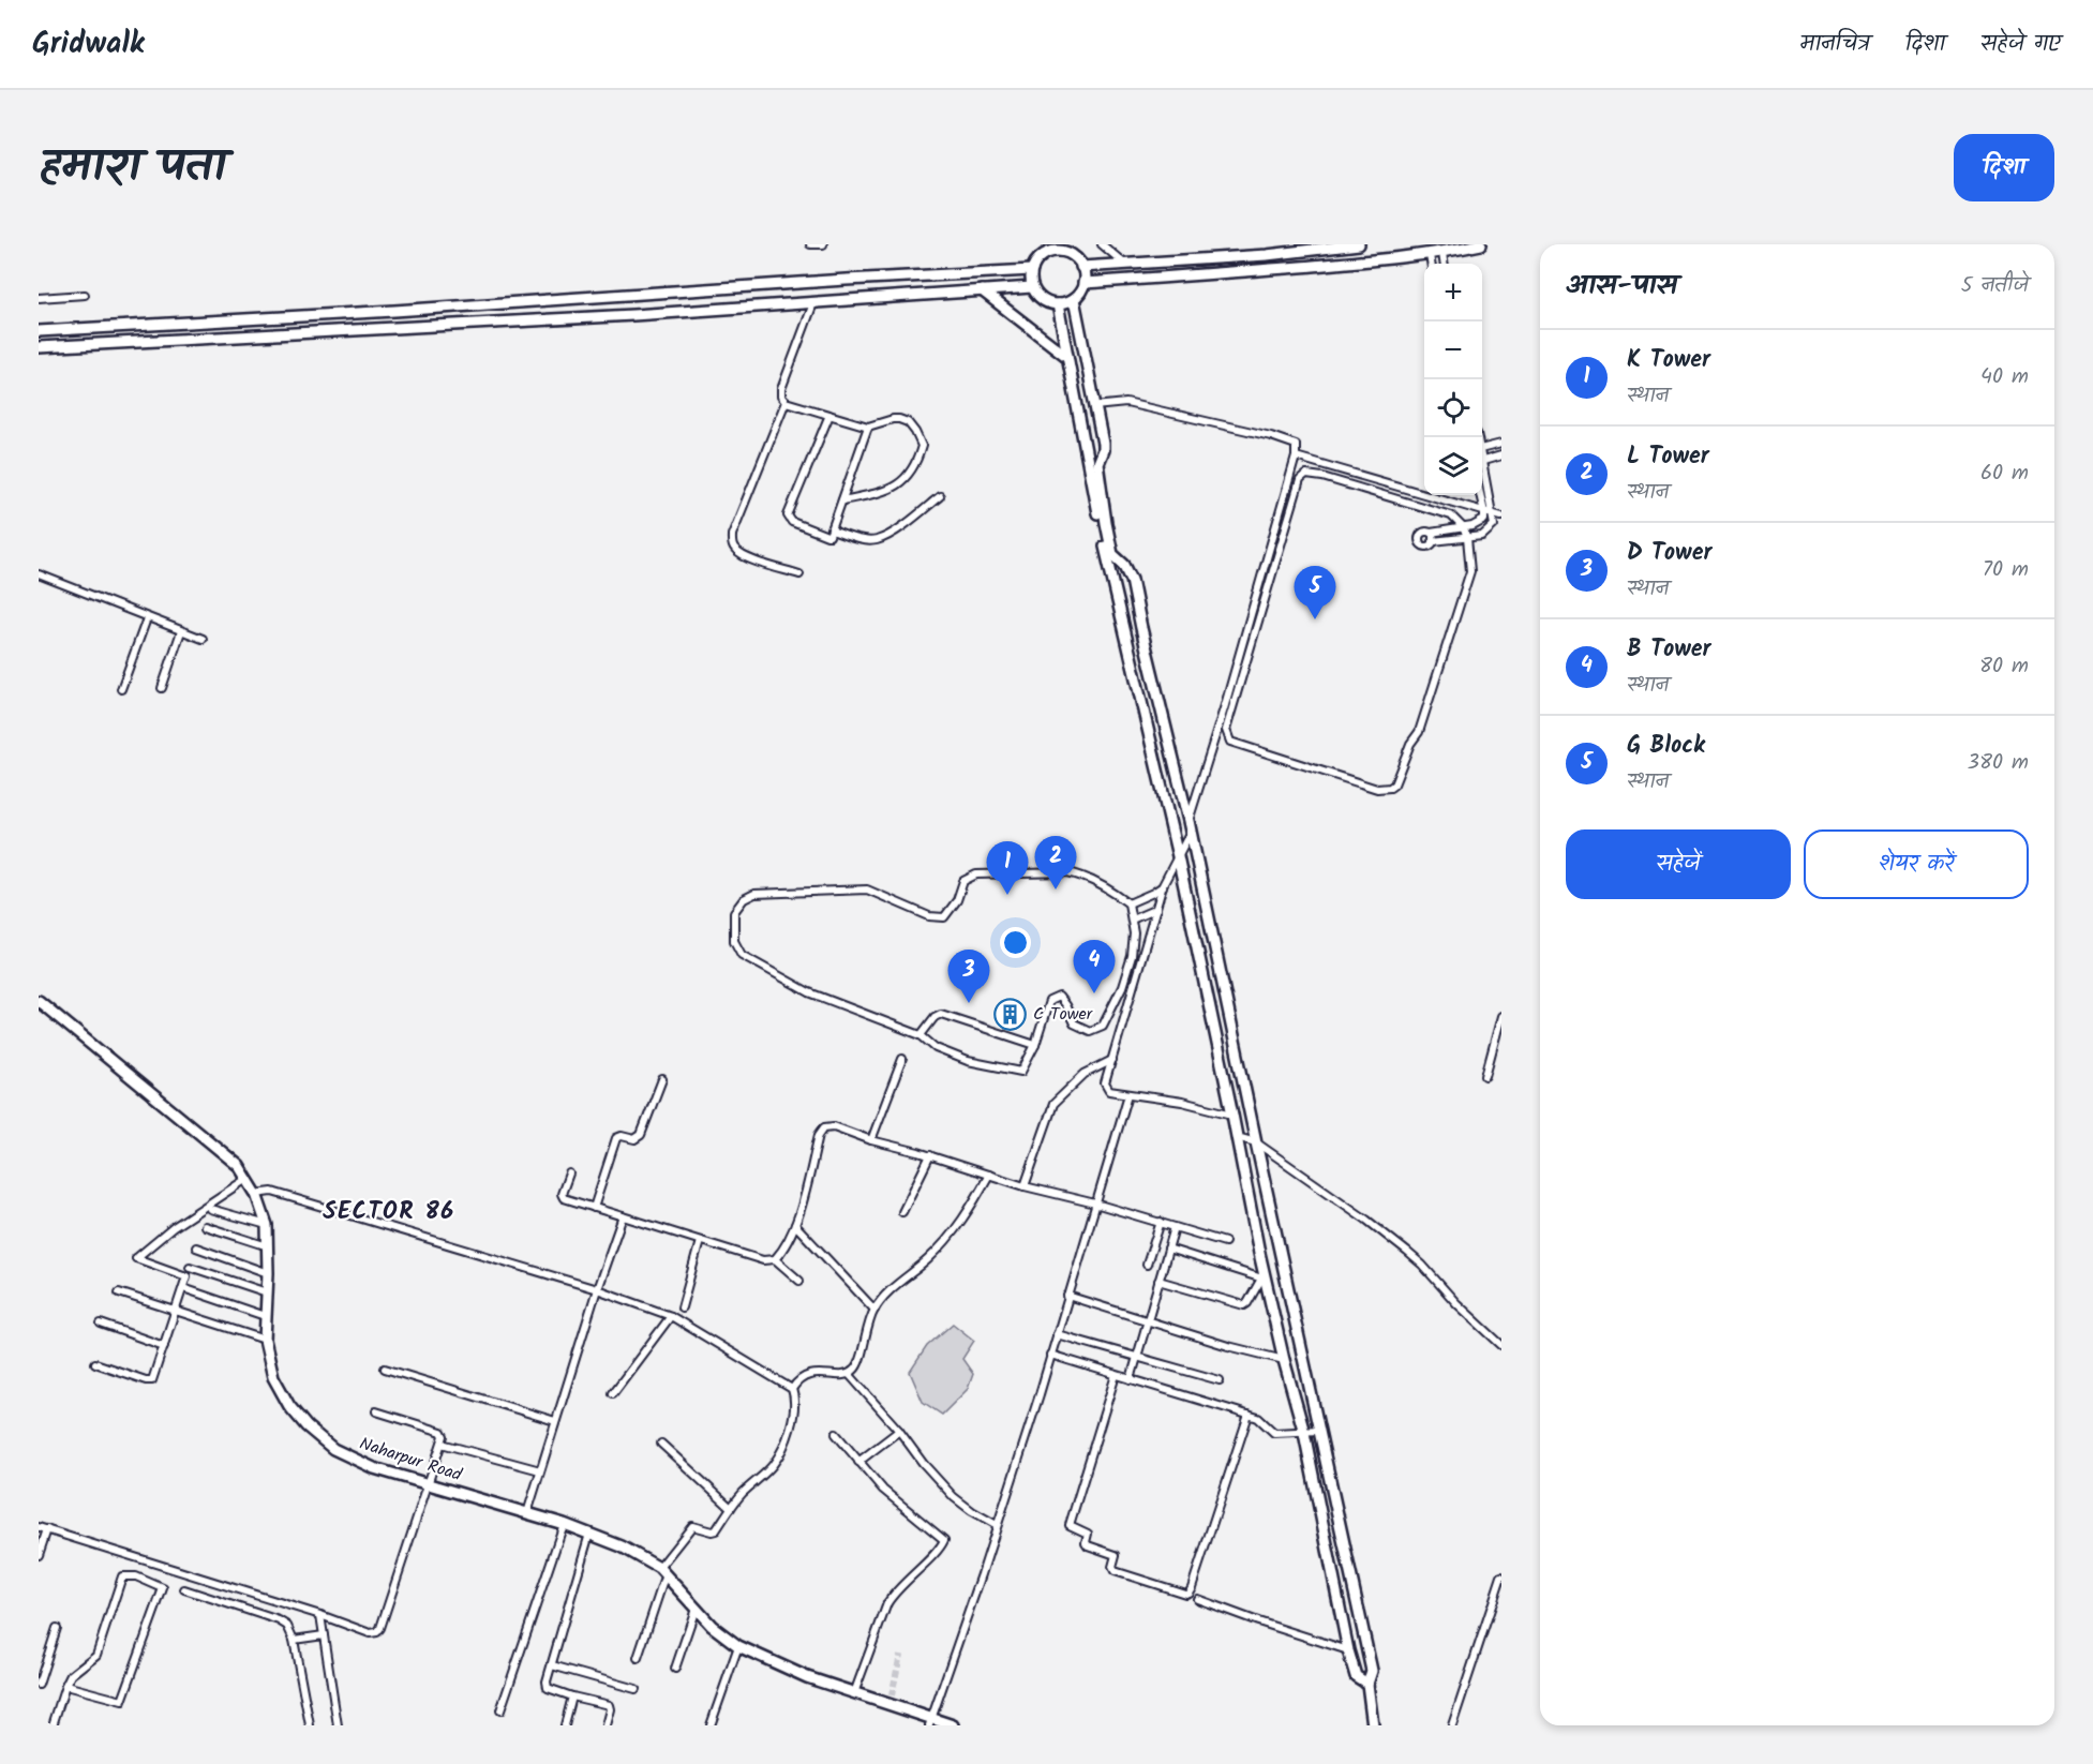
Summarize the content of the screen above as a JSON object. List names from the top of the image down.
{
  "streets": {
    "street": ["Naharpur Road"]
  },
  "districts": ["SECTOR 86"],
  "places": {
    "building": ["C Tower"]
  },
  "page": {
    "header": "Gridwalk",
    "nav": ["मानचित्र", "दिशा", "सहेजे गए"],
    "title": "हमारा पता",
    "buttons": [
      "दिशा",
      ["सहेजें", "शेयर करें"]
    ],
    "heading": ["आस-पास", "5 नतीजे"],
    "map_buttons": ["+", "−"],
    "list": [
      {
        "mark": "1",
        "name": "K Tower",
        "note": "स्थान",
        "value": "40 m"
      },
      {
        "mark": "2",
        "name": "L Tower",
        "note": "स्थान",
        "value": "60 m"
      },
      {
        "mark": "3",
        "name": "D Tower",
        "note": "स्थान",
        "value": "70 m"
      },
      {
        "mark": "4",
        "name": "B Tower",
        "note": "स्थान",
        "value": "80 m"
      },
      {
        "mark": "5",
        "name": "G Block",
        "note": "स्थान",
        "value": "380 m"
      }
    ],
    "pins": [
      "5",
      "2",
      "1",
      "4",
      "3"
    ]
  }
}
